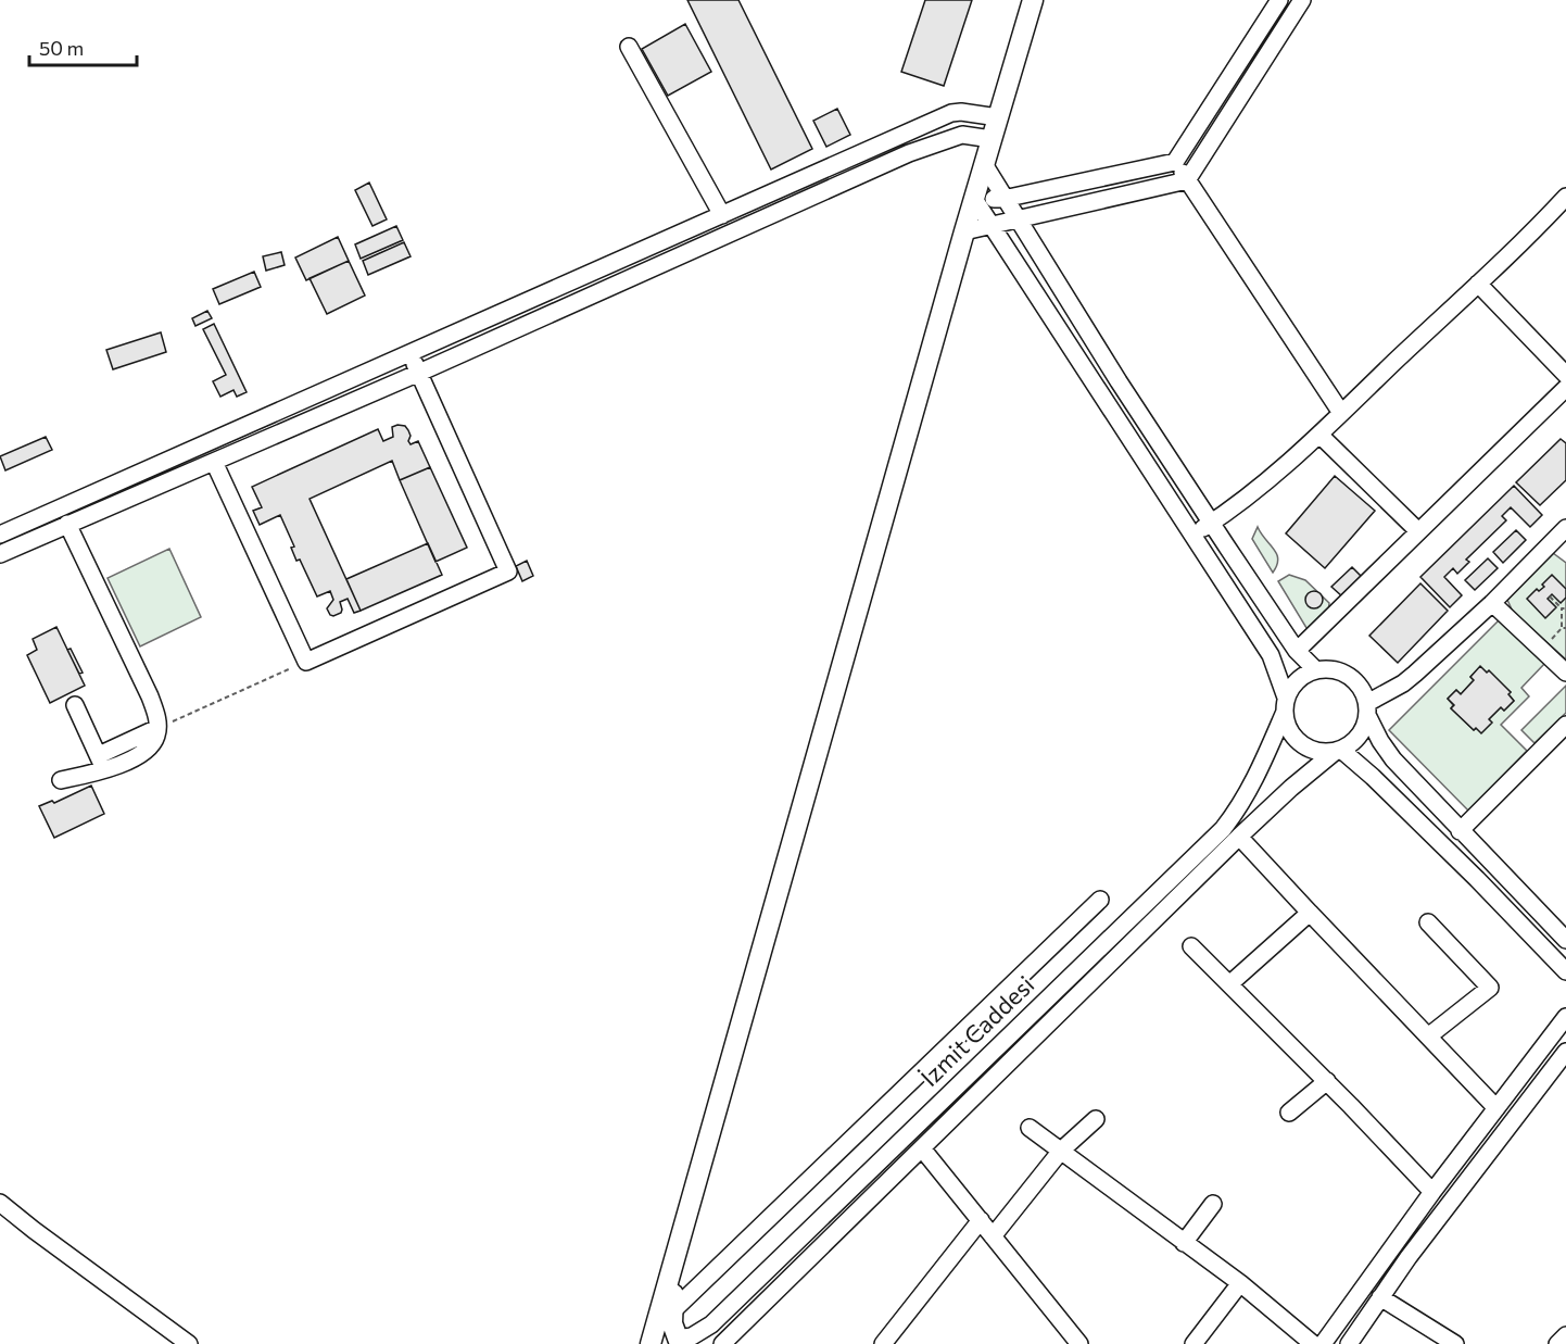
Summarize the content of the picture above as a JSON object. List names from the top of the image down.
{
  "streets": {
    "street": ["İzmit Caddesi"]
  },
  "scale_bar": "50 m"
}
